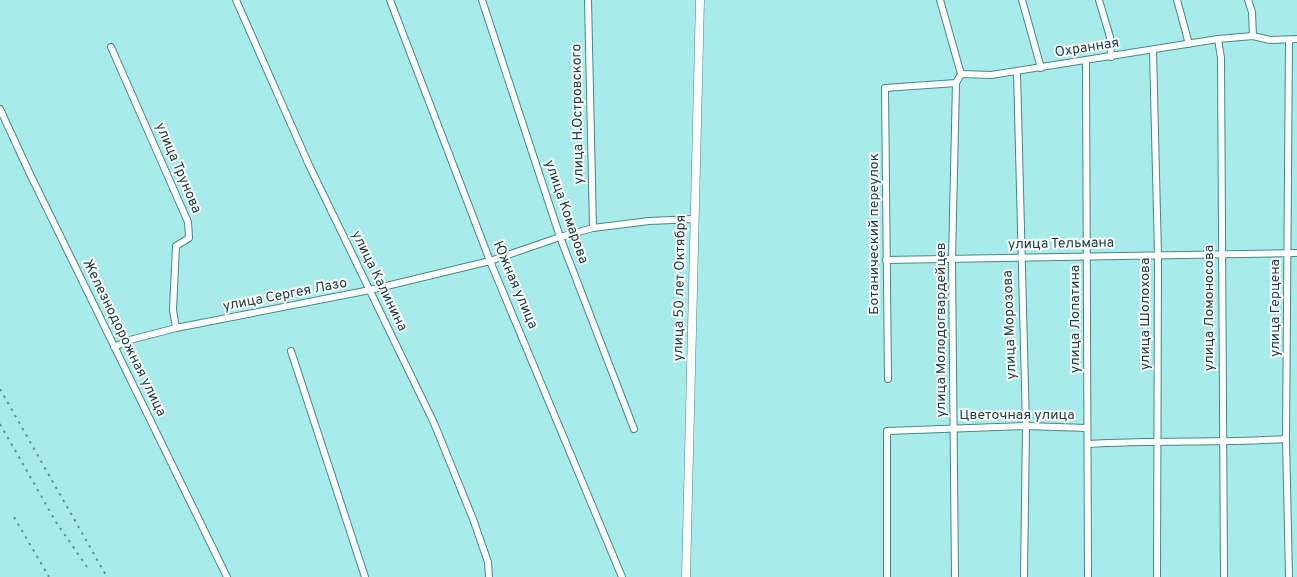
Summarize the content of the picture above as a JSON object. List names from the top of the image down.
{
  "streets": {
    "main road": ["улица 50 лет Октября"],
    "street": [
      "Охранная",
      "улица Н.Островского",
      "улица Трунова",
      "улица Комарова",
      "Ботанический переулок",
      "улица Тельмана",
      "улица Калинина",
      "Южная улица",
      "улица Сергея Лазо",
      "улица Ломоносова",
      "улица Герцена",
      "улица Шолохова",
      "улица Лопатина",
      "улица Морозова",
      "улица Молодогвардейцев",
      "Железнодорожная улица",
      "Цветочная улица"
    ]
  },
  "crossings": [
    ["Охранная", "улица Ломоносова"],
    ["Охранная", "улица Герцена"],
    ["Охранная", "улица Шолохова"],
    ["Охранная", "улица Лопатина"],
    ["Охранная", "улица Морозова"],
    ["улица Н.Островского", "улица Сергея Лазо"],
    ["улица Трунова", "улица Сергея Лазо"],
    ["улица Комарова", "улица Сергея Лазо"],
    ["Ботанический переулок", "улица Тельмана"],
    ["Ботанический переулок", "улица Молодогвардейцев"],
    ["улица Тельмана", "улица Ломоносова"],
    ["улица Тельмана", "улица Герцена"],
    ["улица Тельмана", "улица Шолохова"],
    ["улица Тельмана", "улица Лопатина"],
    ["улица Тельмана", "улица Морозова"],
    ["улица Тельмана", "улица Молодогвардейцев"],
    ["улица Калинина", "улица Сергея Лазо"],
    ["Южная улица", "улица Сергея Лазо"],
    ["улица 50 лет Октября", "улица Сергея Лазо"],
    ["улица Сергея Лазо", "Железнодорожная улица"],
    ["улица Лопатина", "Цветочная улица"],
    ["улица Морозова", "Цветочная улица"],
    ["улица Молодогвардейцев", "Цветочная улица"]
  ]
}
